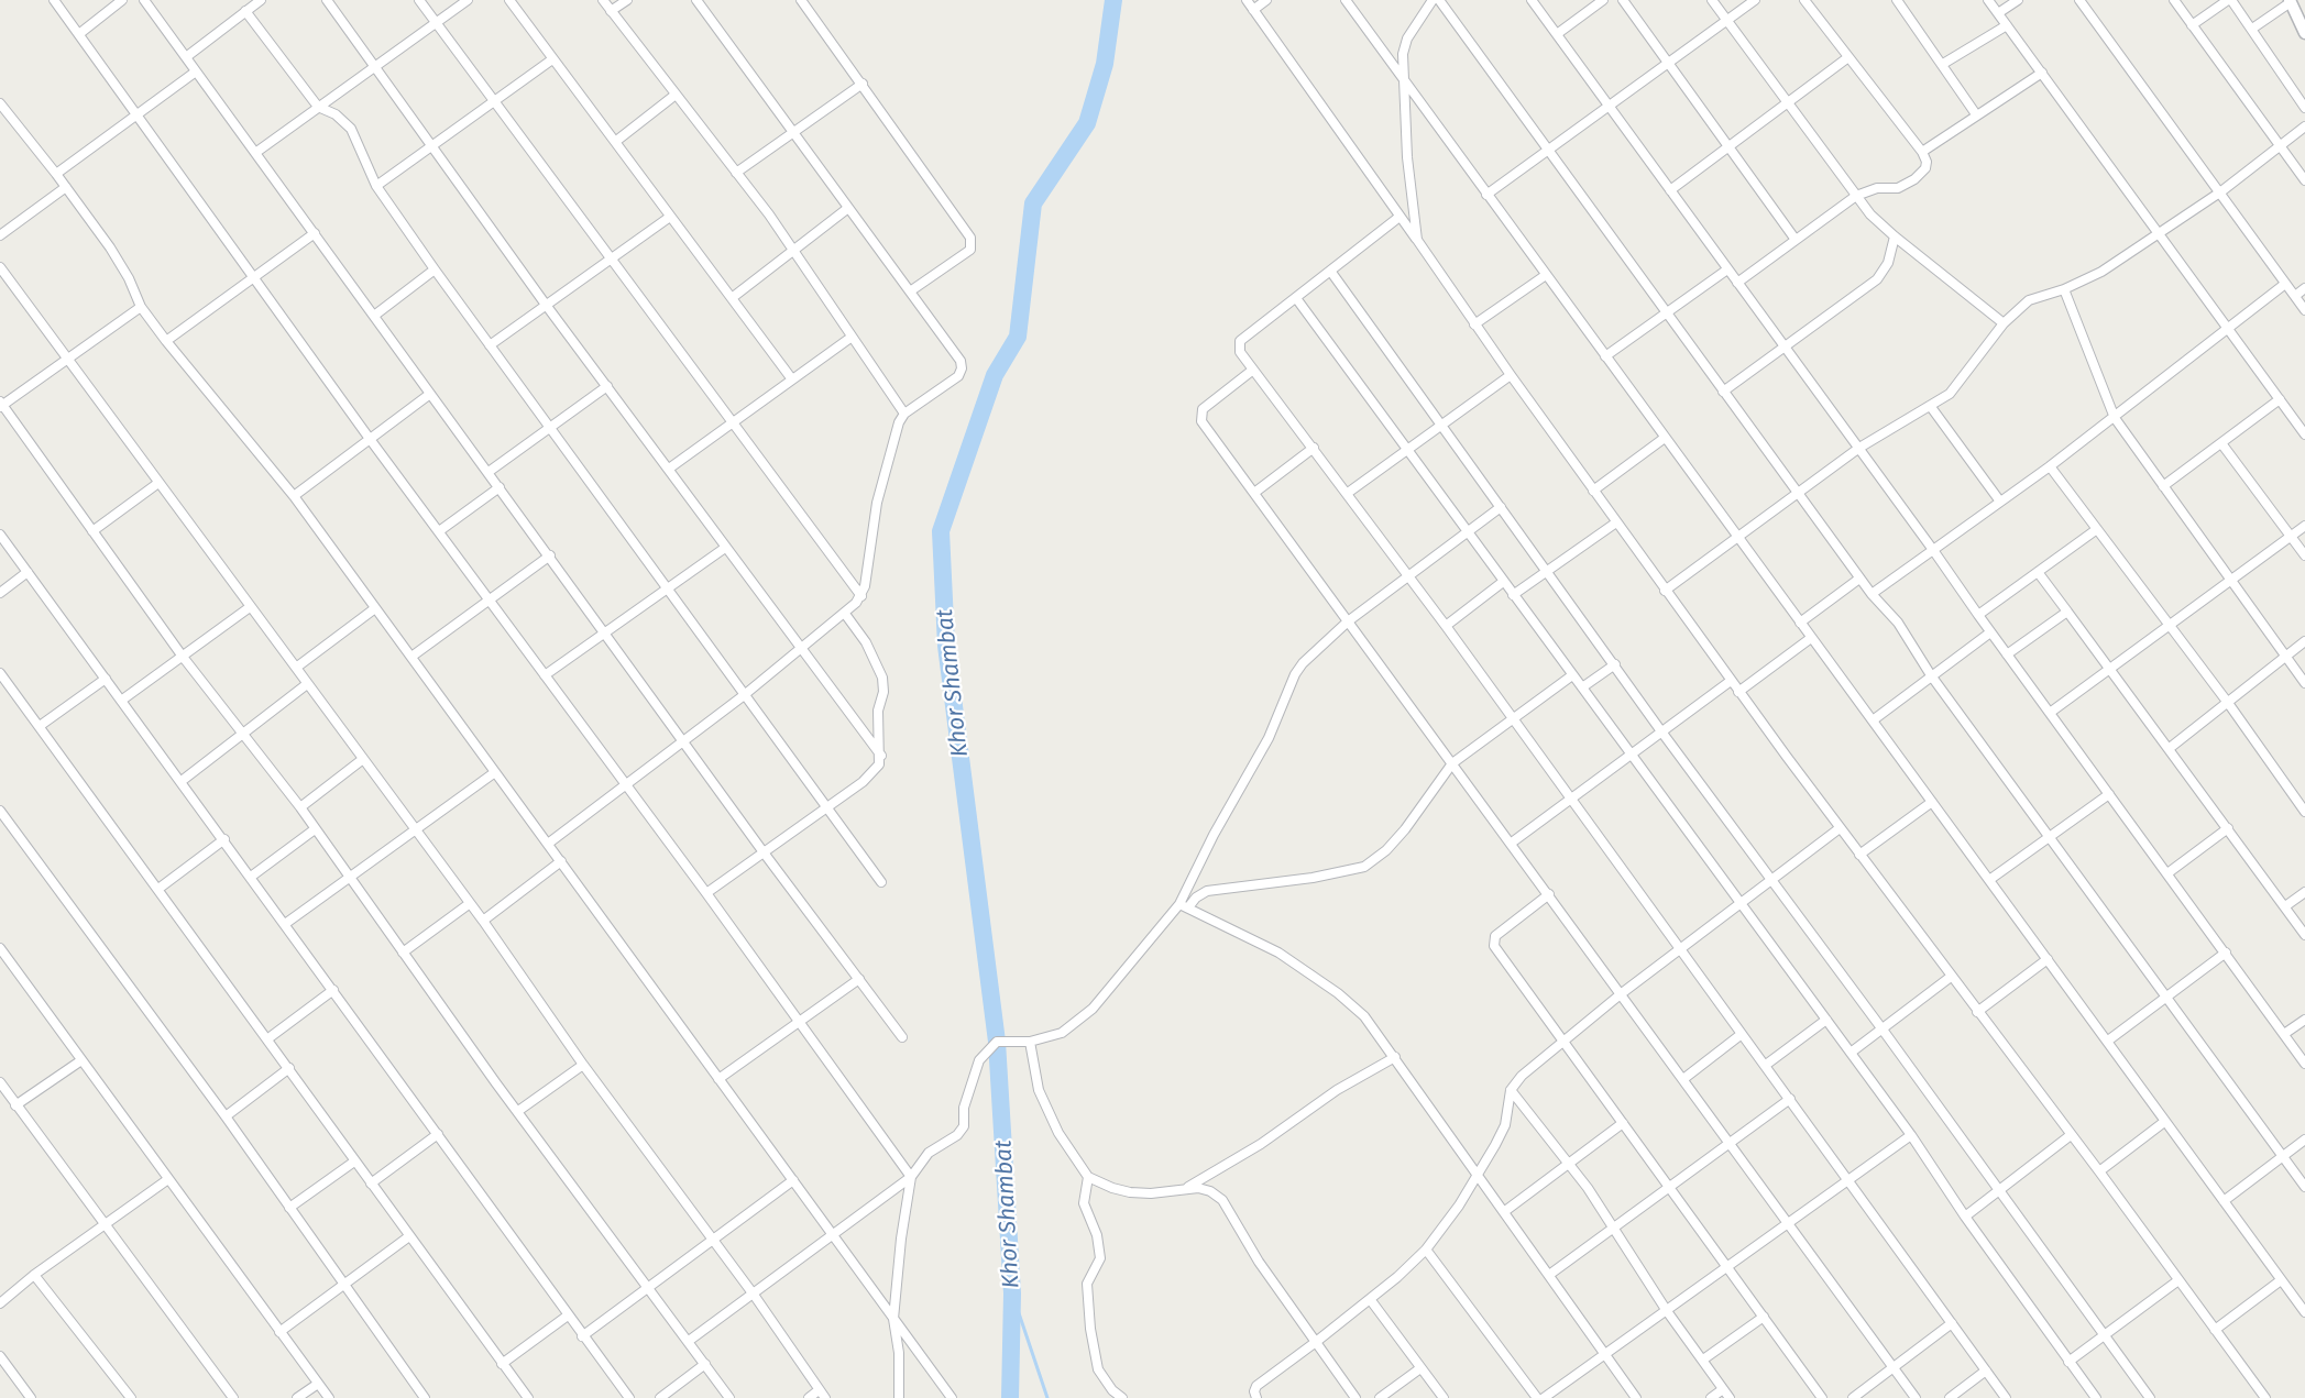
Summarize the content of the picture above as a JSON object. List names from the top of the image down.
{
  "water": ["Khor Shambat"]
}
